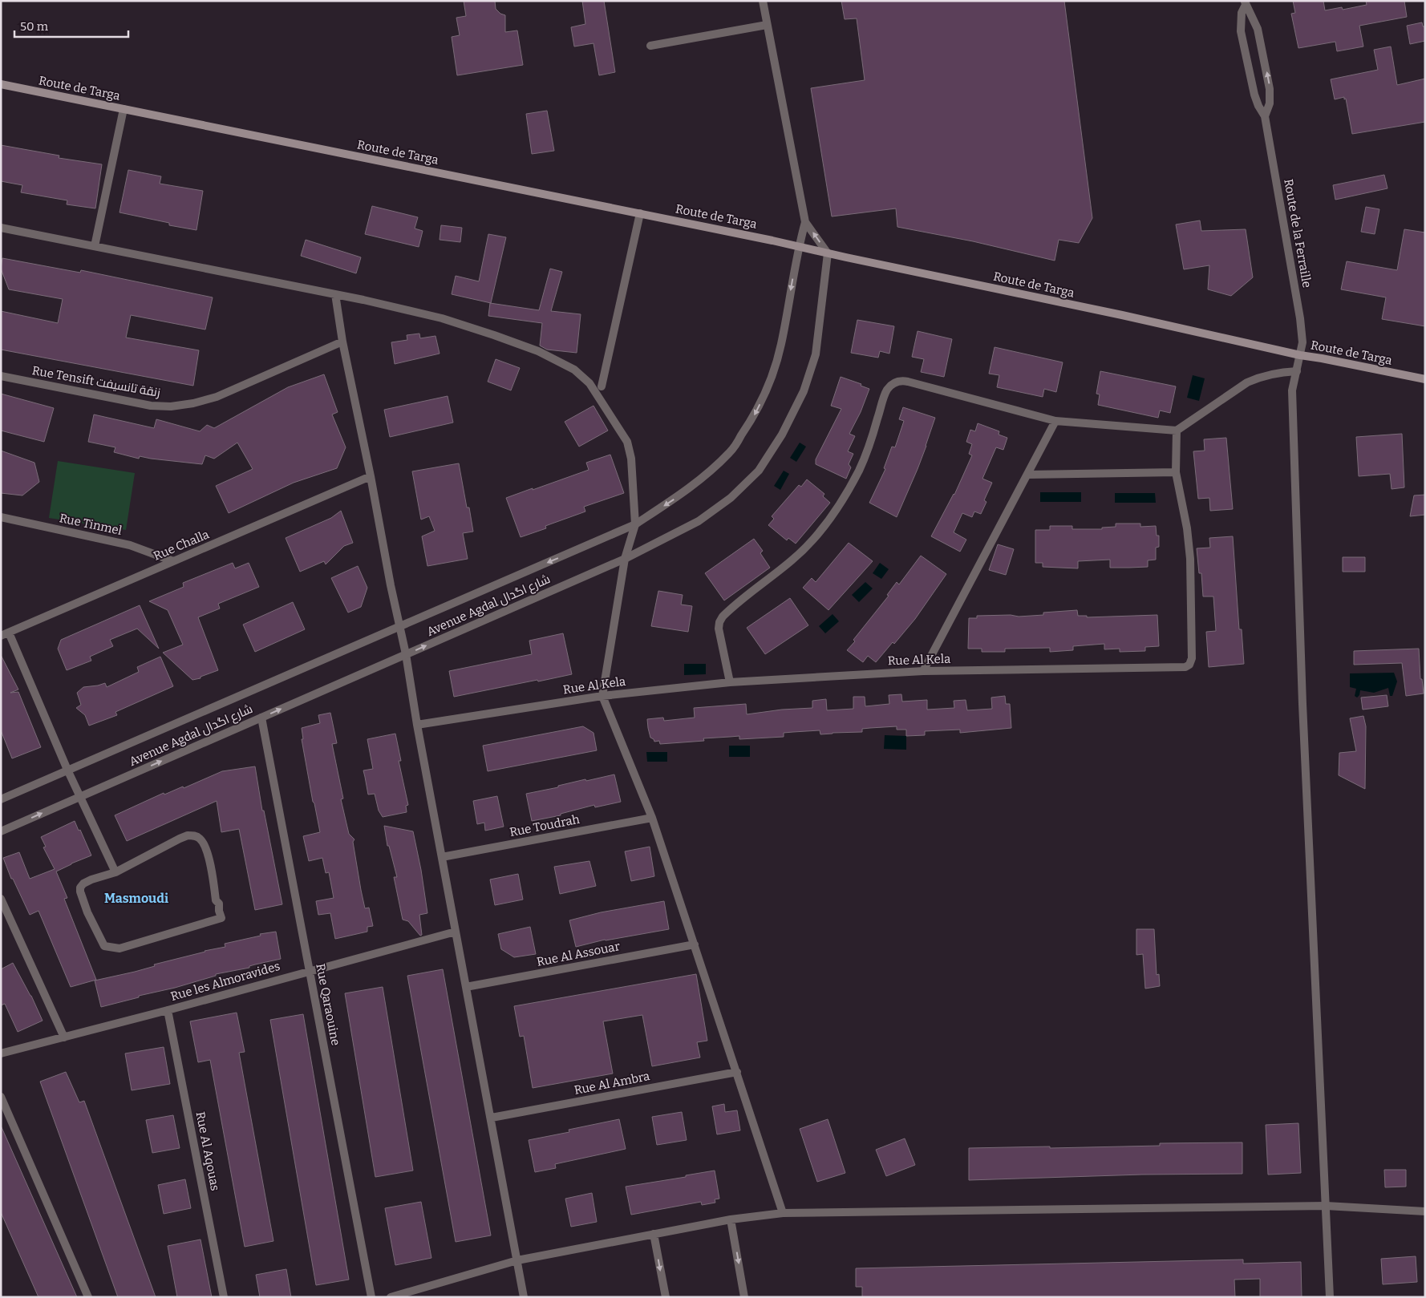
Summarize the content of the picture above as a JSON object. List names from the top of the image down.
{
  "streets": {
    "main road": ["Route de Targa"],
    "street": [
      "Route de la Ferraille",
      "Rue Tensift زنقة تانسيفت",
      "Rue Tinmel",
      "Rue Challa",
      "Avenue Agdal شارع اگدال",
      "Rue Al Kela",
      "Rue Toudrah",
      "Rue Al Assouar",
      "Rue les Almoravides",
      "Rue Qaraouine",
      "Rue Al Ambra",
      "Rue Al Aqouas"
    ]
  },
  "crossings": [
    ["Route de Targa", "Route de la Ferraille"],
    ["Route de Targa", "Avenue Agdal شارع اگدال"],
    ["Rue Tinmel", "Rue Challa"],
    ["Avenue Agdal شارع اگدال", "Rue Qaraouine"],
    ["Rue les Almoravides", "Rue Qaraouine"],
    ["Rue les Almoravides", "Rue Al Aqouas"]
  ],
  "districts": ["Masmoudi"],
  "scale_bar": "50 m"
}
